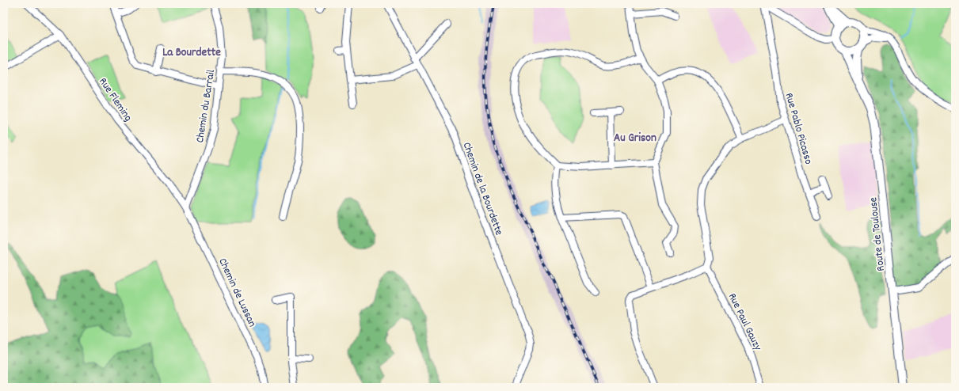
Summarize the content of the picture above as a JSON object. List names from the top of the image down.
{
  "streets": {
    "main road": ["Route de Toulouse"],
    "street": [
      "Rue Fleming",
      "Chemin du Barrail",
      "Rue Pablo Picasso",
      "Chemin de la Bourdette",
      "Chemin de Lussan",
      "Rue Paul Gauzy"
    ]
  },
  "crossings": [
    ["Rue Fleming", "Chemin du Barrail"],
    ["Rue Fleming", "Chemin de Lussan"],
    ["Chemin du Barrail", "Chemin de Lussan"]
  ],
  "districts": ["La Bourdette", "Au Grison"]
}
